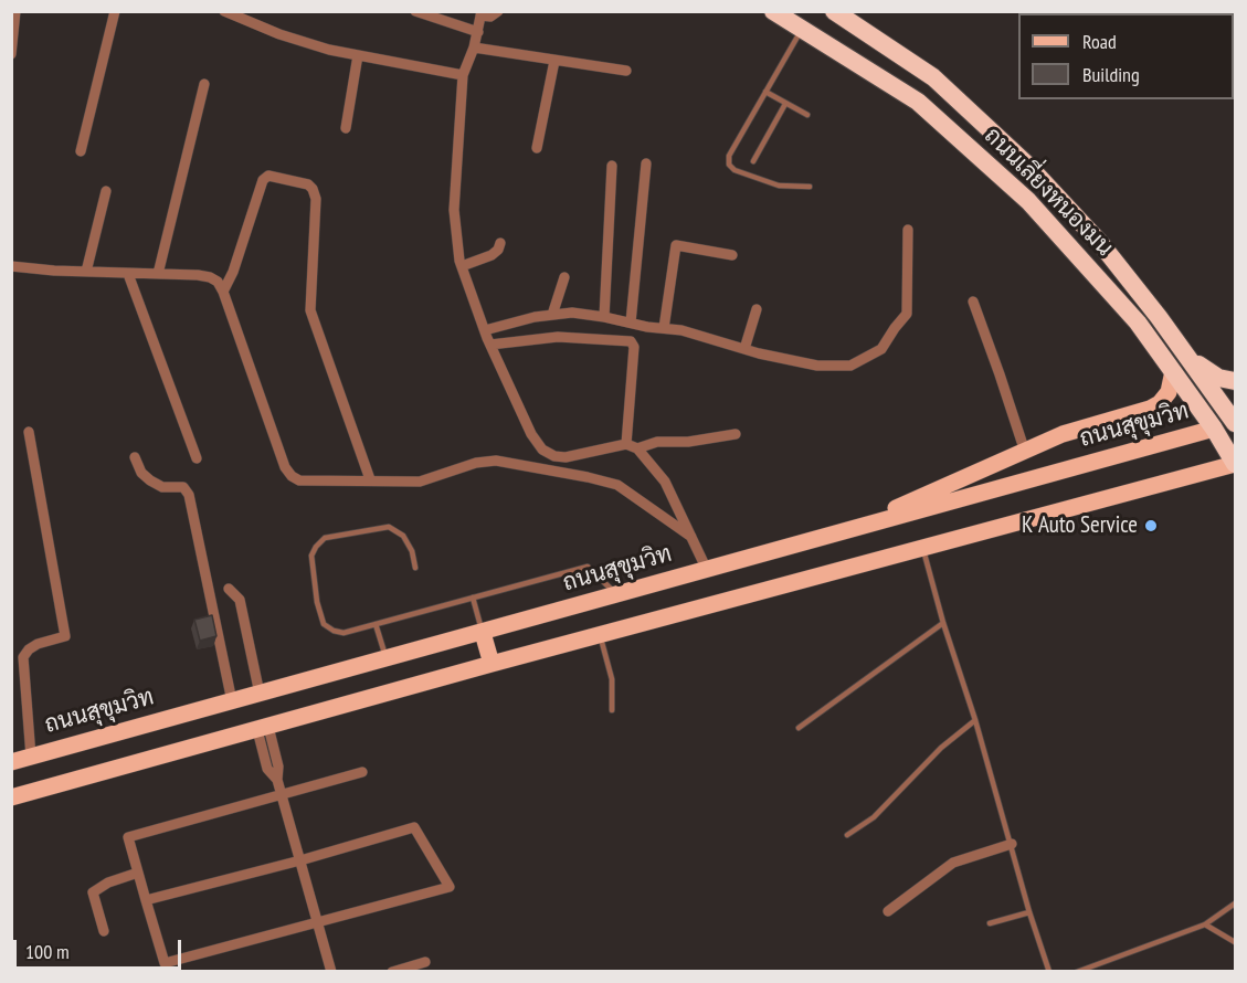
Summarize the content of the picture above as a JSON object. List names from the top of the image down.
{
  "streets": {
    "highway": ["ถนนเลี่ยงหนองมน", "ถนนสุขุมวิท"]
  },
  "crossings": [
    ["ถนนเลี่ยงหนองมน", "ถนนสุขุมวิท"]
  ],
  "places": ["K Auto Service"],
  "legend": ["Road", "Building"],
  "scale_bar": "100 m"
}
